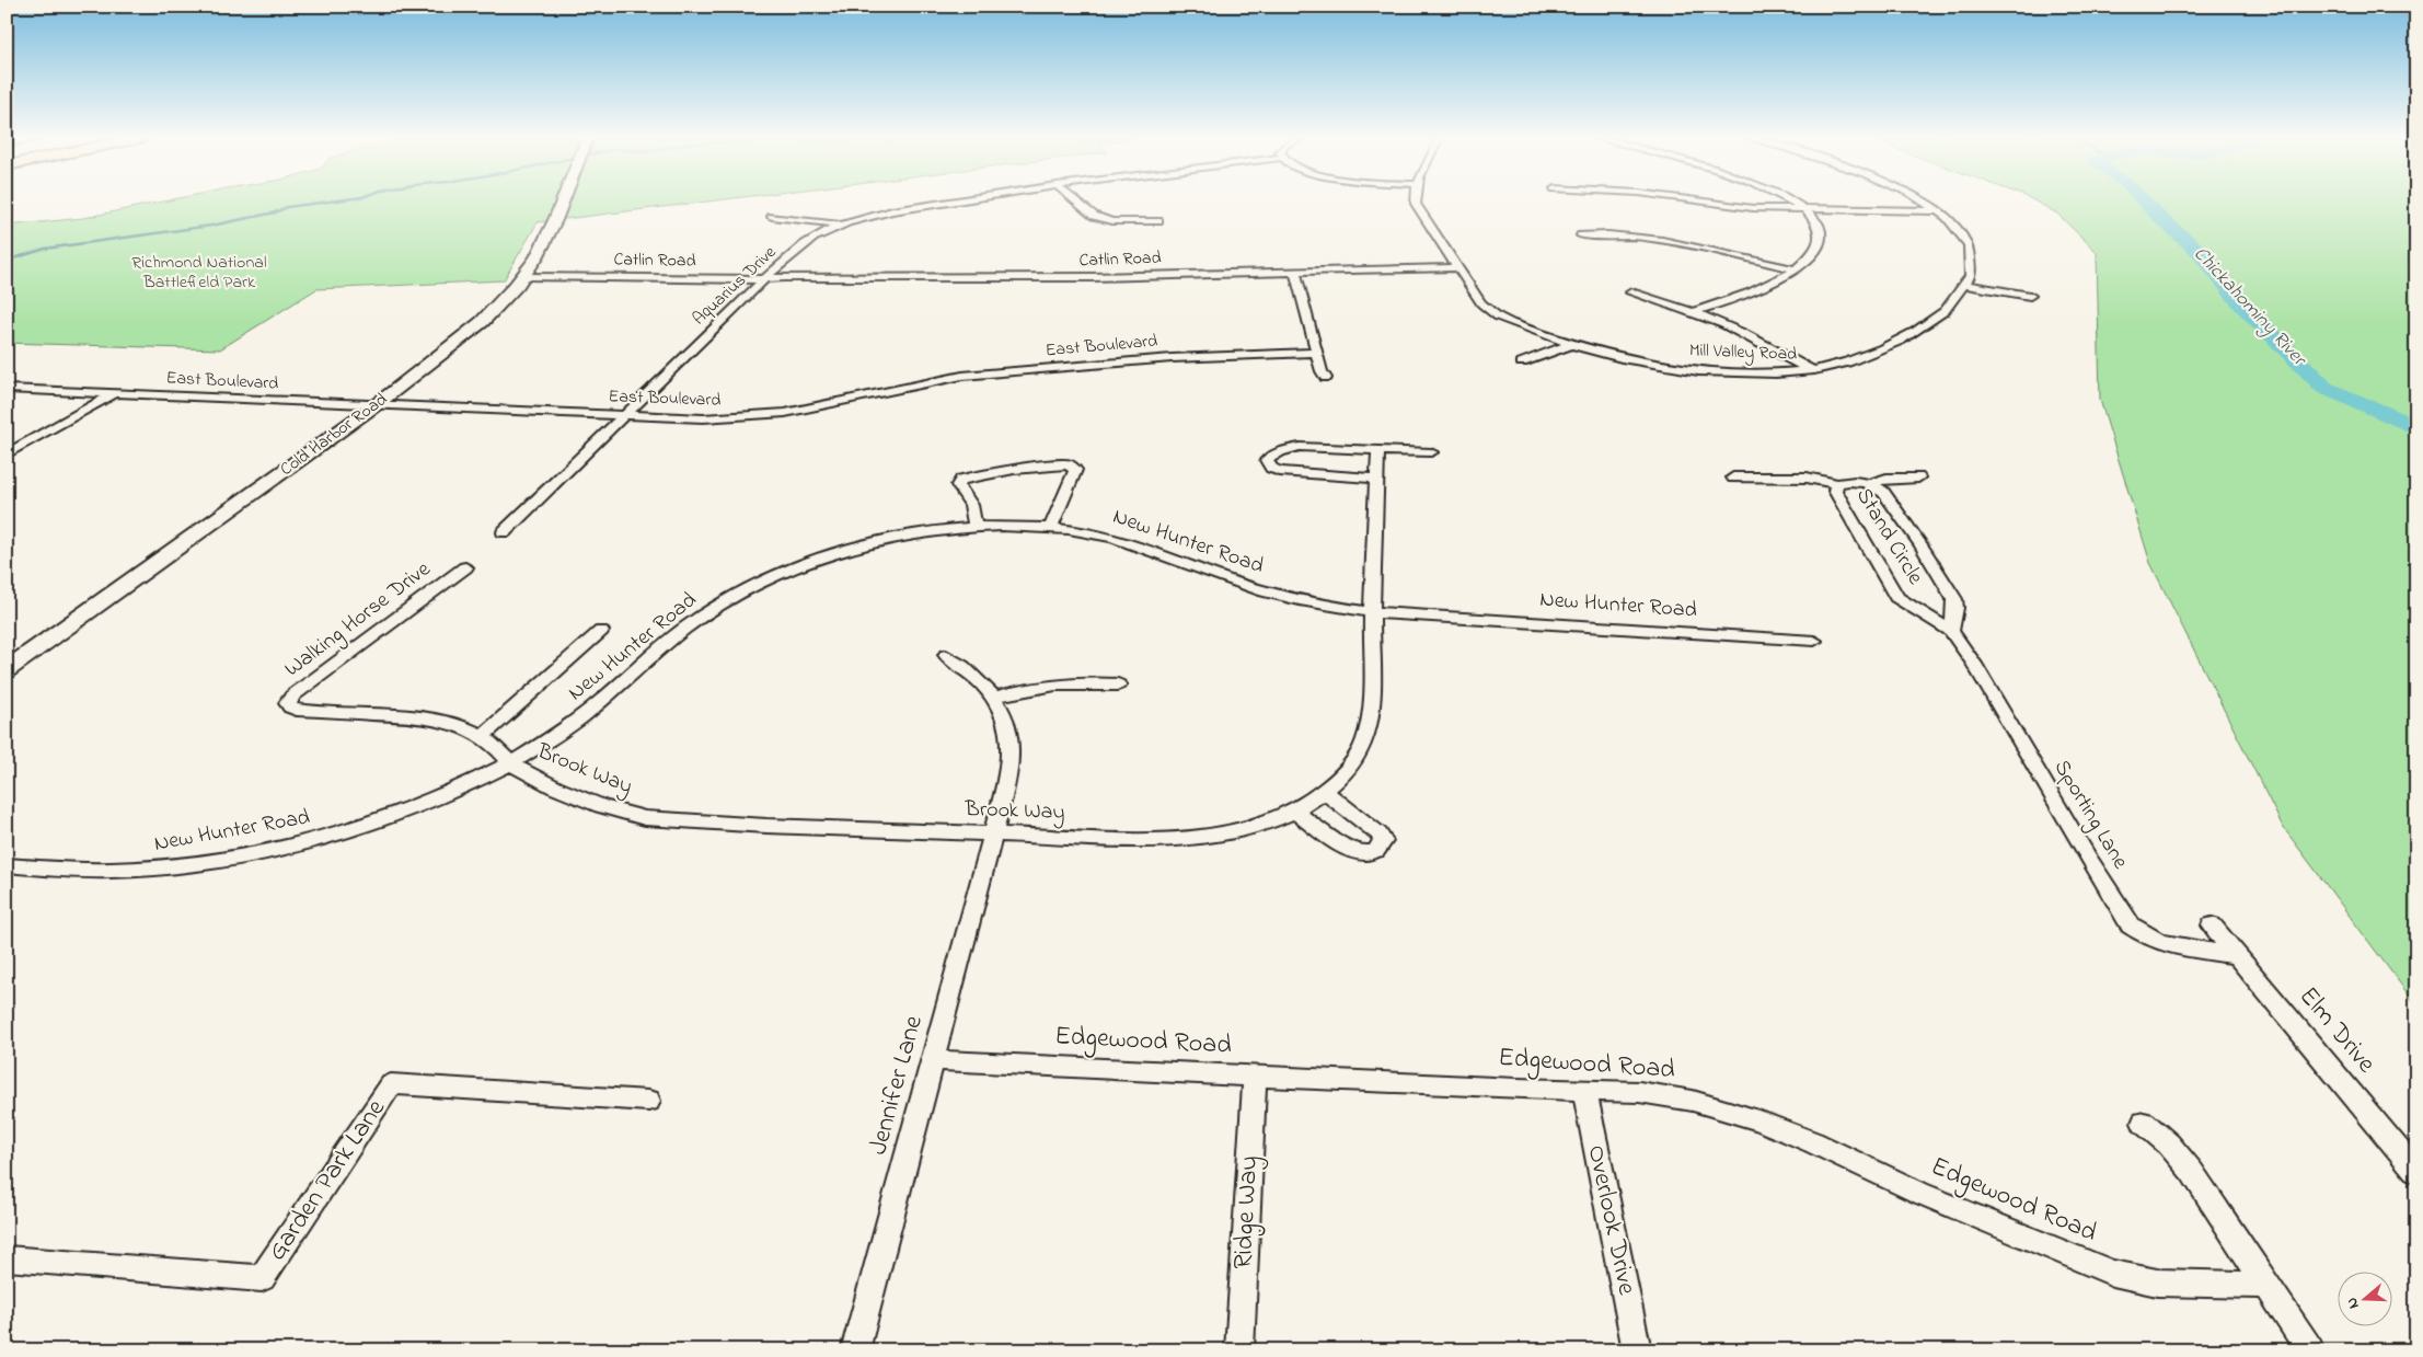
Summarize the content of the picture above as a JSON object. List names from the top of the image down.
{
  "streets": {
    "main road": ["Cold Harbor Road"],
    "street": [
      "Catlin Road",
      "Aquarius Drive",
      "East Boulevard",
      "Mill Valley Road",
      "Stand Circle",
      "New Hunter Road",
      "Walking Horse Drive",
      "Brook Way",
      "Sporting Lane",
      "Elm Drive",
      "Edgewood Road",
      "Jennifer Lane",
      "Garden Park Lane",
      "Ridge Way",
      "Overlook Drive"
    ]
  },
  "crossings": [
    ["Catlin Road", "Aquarius Drive"],
    ["Catlin Road", "Mill Valley Road"],
    ["Catlin Road", "Cold Harbor Road"],
    ["Aquarius Drive", "East Boulevard"],
    ["East Boulevard", "Cold Harbor Road"],
    ["Stand Circle", "Sporting Lane"],
    ["New Hunter Road", "Walking Horse Drive"],
    ["New Hunter Road", "Brook Way"],
    ["Walking Horse Drive", "Brook Way"],
    ["Brook Way", "Jennifer Lane"],
    ["Sporting Lane", "Elm Drive"],
    ["Edgewood Road", "Jennifer Lane"],
    ["Edgewood Road", "Ridge Way"],
    ["Edgewood Road", "Overlook Drive"]
  ],
  "water": ["Chickahominy River"],
  "parks": ["Richmond National Battlefield Park"],
  "north": "left"
}
